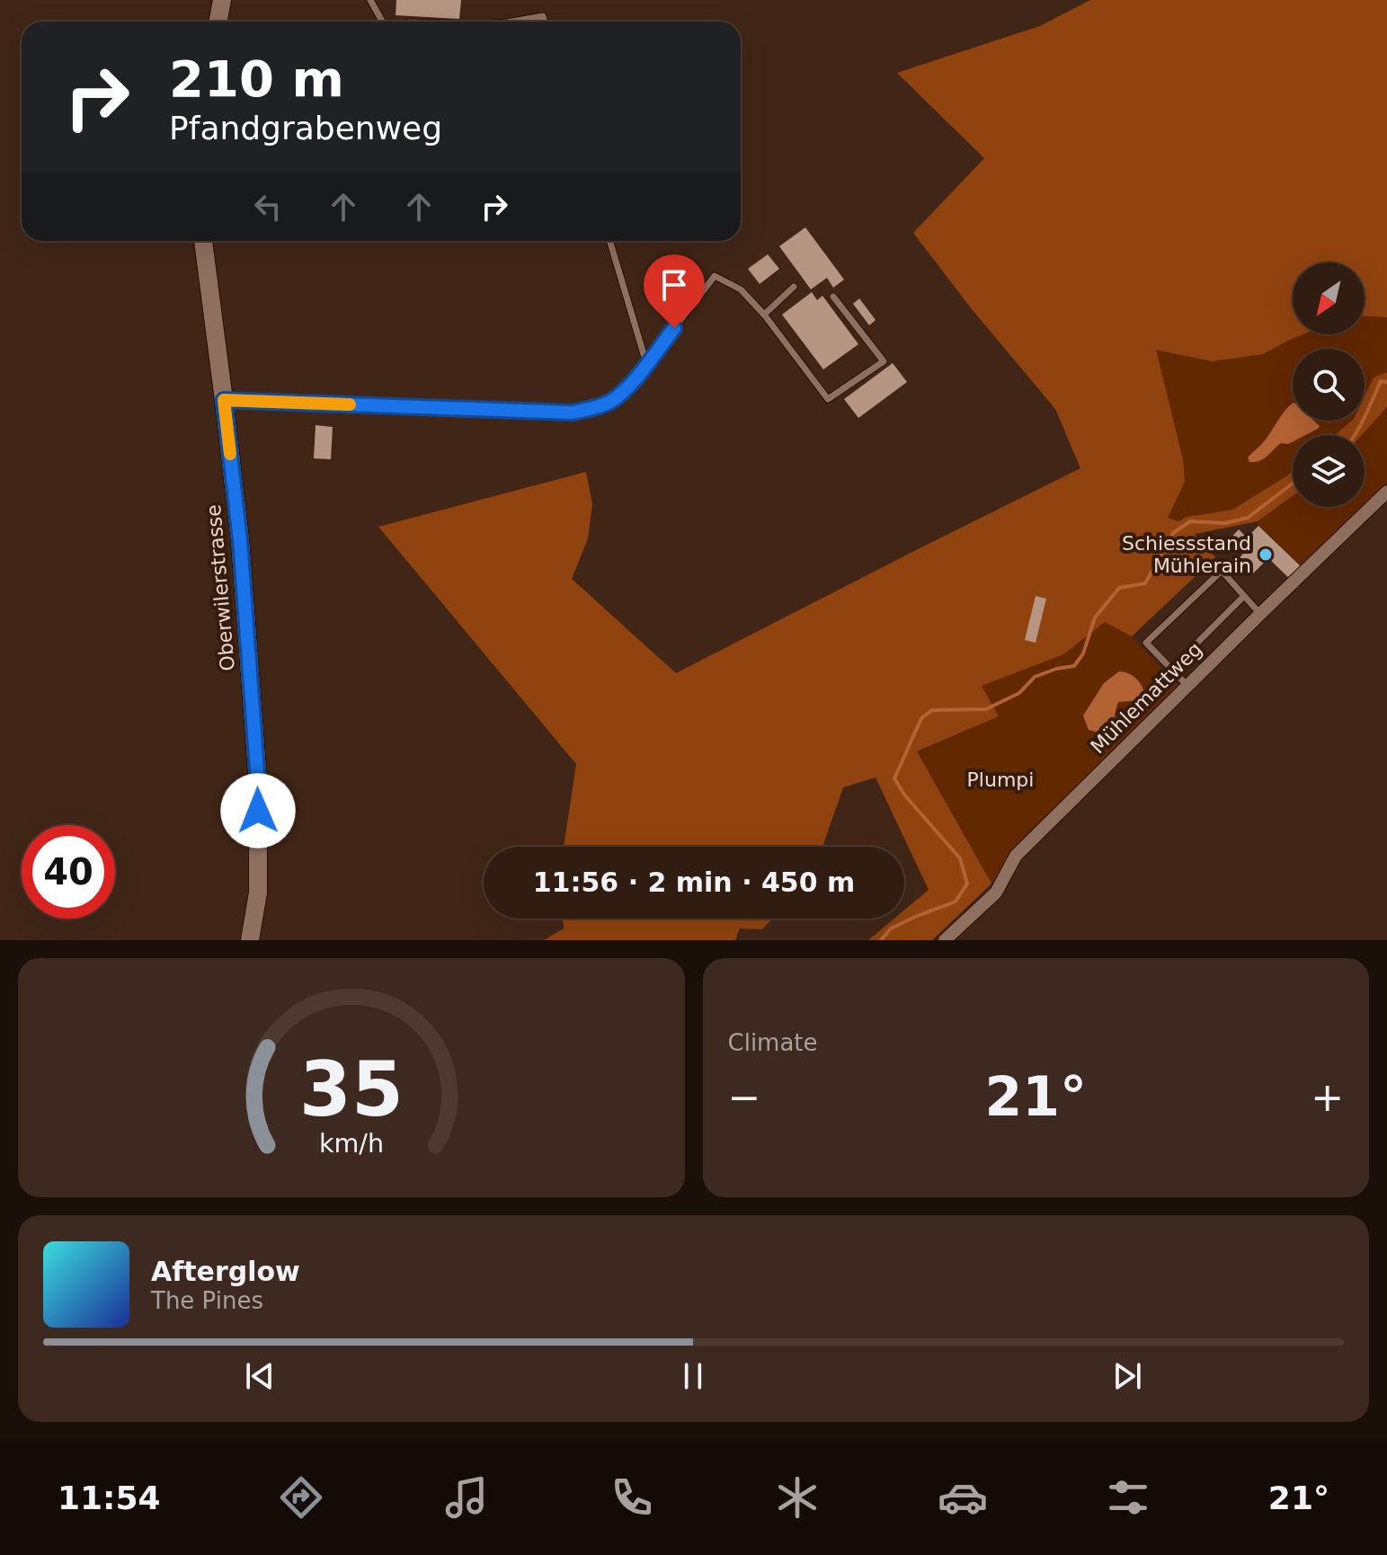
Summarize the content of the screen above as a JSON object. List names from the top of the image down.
{
  "streets": {
    "street": ["Oberwilerstrasse", "Mühlemattweg"]
  },
  "parks": ["Plumpi"],
  "places": ["Schiessstand Mühlerain"],
  "north": "bottom left",
  "page": {
    "turn": ["210 m", "Pfandgrabenweg"],
    "limit": "40",
    "trip": "11:56 · 2 min · 450 m",
    "tile": "Climate",
    "heat": ["−", "21°", "+"],
    "song": ["Afterglow", "The Pines"],
    "tabs": ["11:54", "21°"],
    "gauge": ["35", "km/h"]
  }
}
